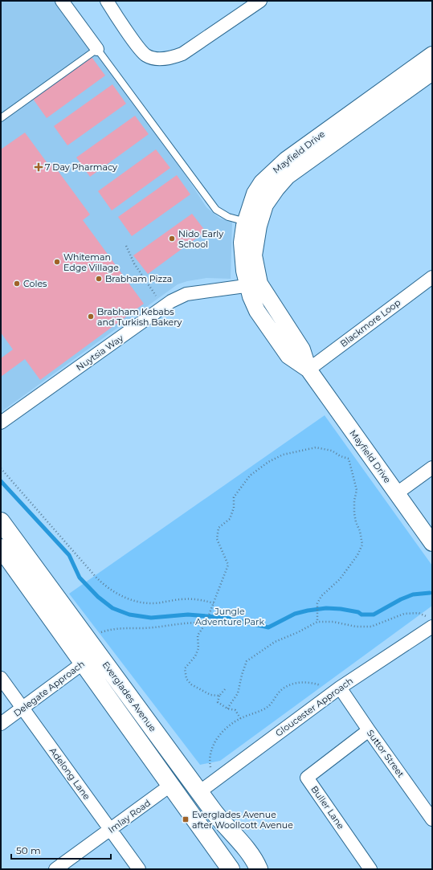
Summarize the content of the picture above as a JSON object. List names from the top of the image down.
{
  "streets": {
    "main road": ["Everglades Avenue"],
    "street": [
      "Mayfield Drive",
      "Blackmore Loop",
      "Nuytsia Way",
      "Delegate Approach",
      "Gloucester Approach",
      "Suttor Street",
      "Adelong Lane",
      "Buller Lane",
      "Imlay Road"
    ]
  },
  "crossings": [
    ["Mayfield Drive", "Blackmore Loop"],
    ["Mayfield Drive", "Nuytsia Way"],
    ["Delegate Approach", "Everglades Avenue"],
    ["Delegate Approach", "Adelong Lane"],
    ["Everglades Avenue", "Gloucester Approach"],
    ["Everglades Avenue", "Imlay Road"],
    ["Gloucester Approach", "Suttor Street"],
    ["Suttor Street", "Buller Lane"],
    ["Adelong Lane", "Imlay Road"]
  ],
  "parks": ["Jungle Adventure Park"],
  "places": {
    "health": ["7 Day Pharmacy"],
    "other": [
      "Nido Early School",
      "Whiteman Edge Village",
      "Brabham Pizza",
      "Coles",
      "Brabham Kebabs and Turkish Bakery"
    ],
    "transit": ["Everglades Avenue after Woollcott Avenue"]
  },
  "scale_bar": "50 m"
}
